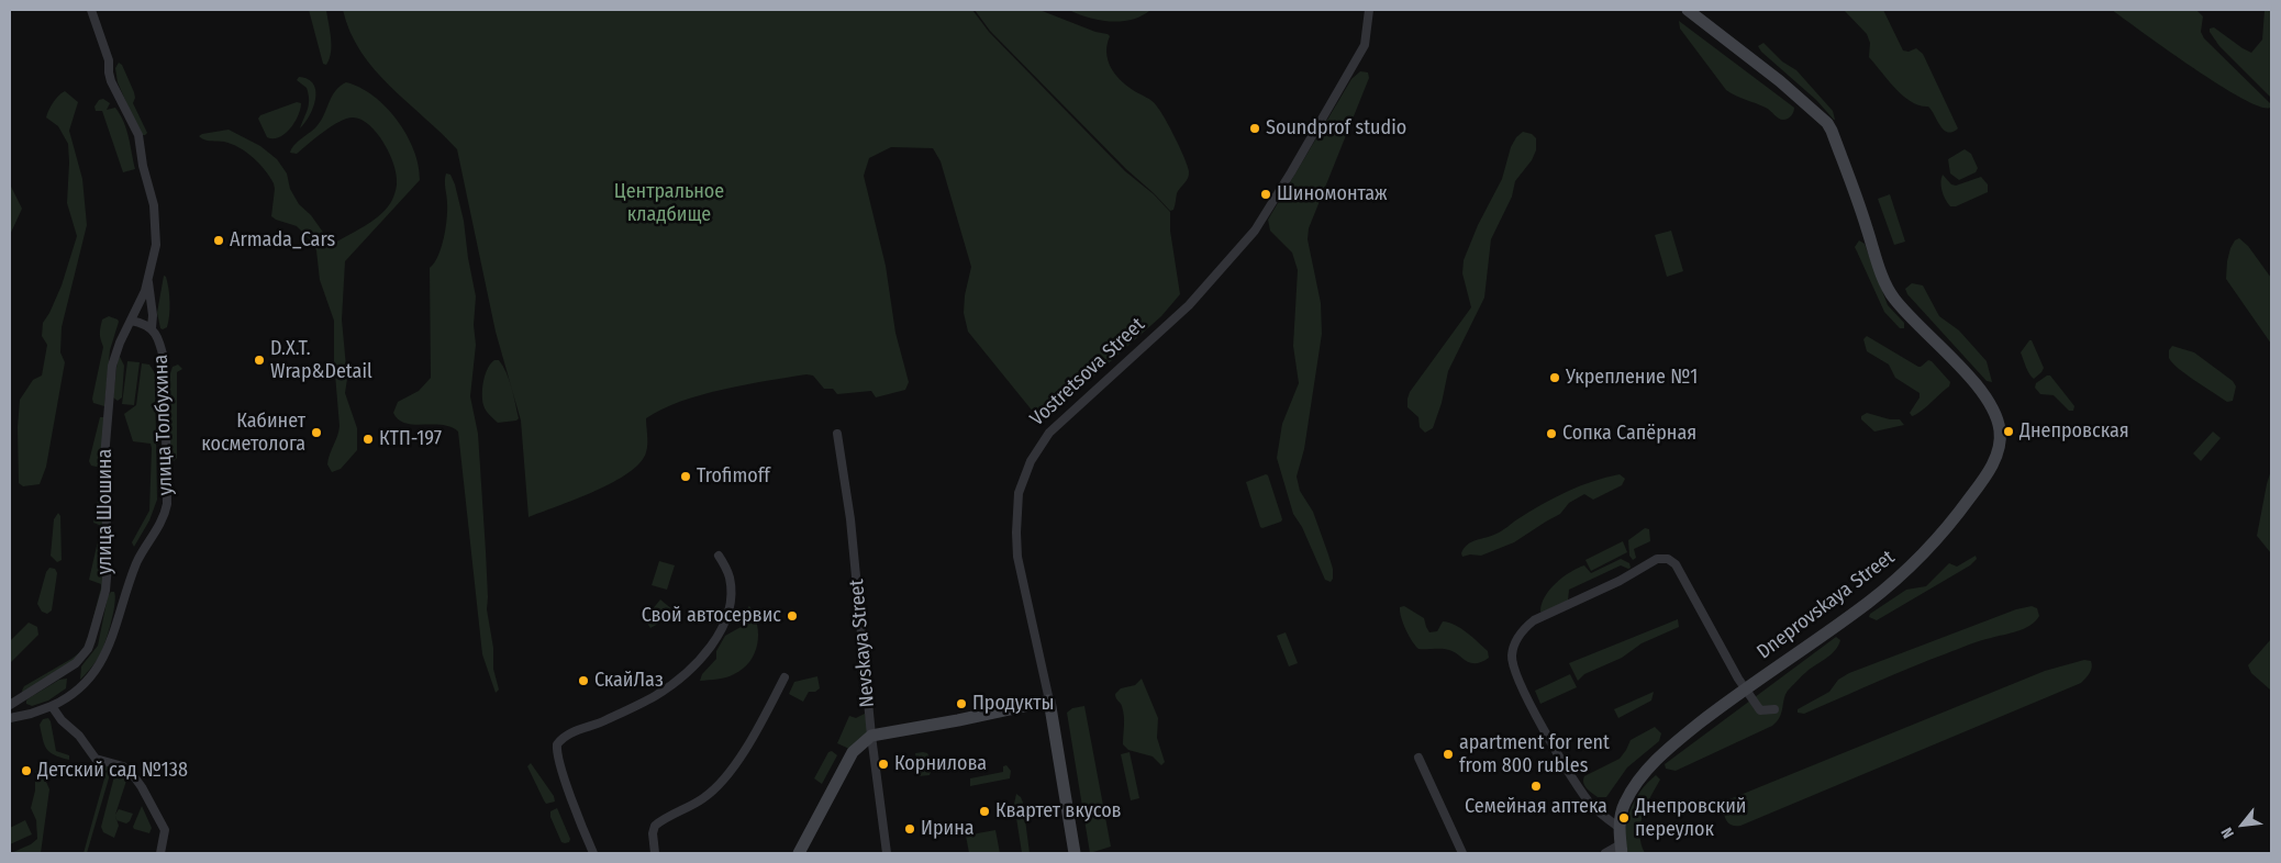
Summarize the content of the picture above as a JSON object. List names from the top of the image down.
{
  "streets": {
    "main road": ["Vostretsova Street", "Dneprovskaya Street"],
    "street": ["улица Толбухина", "улица Шошина", "Nevskaya Street"]
  },
  "crossings": [
    ["улица Толбухина", "улица Шошина"]
  ],
  "parks": ["Центральное кладбище"],
  "places": [
    "Soundprof studio",
    "Шиномонтаж",
    "Armada_Cars",
    "D.X.T. Wrap&Detail",
    "Укрепление №1",
    "Днепровская",
    "Кабинет косметолога",
    "Сопка Сапёрная",
    "КТП-197",
    "Trofimoff",
    "Свой автосервис",
    "СкайЛаз",
    "Продукты",
    "apartment for rent from 800 rubles",
    "Корнилова",
    "Детский сад №138",
    "Семейная аптека",
    "Квартет вкусов",
    "Днепровский переулок",
    "Ирина"
  ],
  "north": "bottom left"
}
